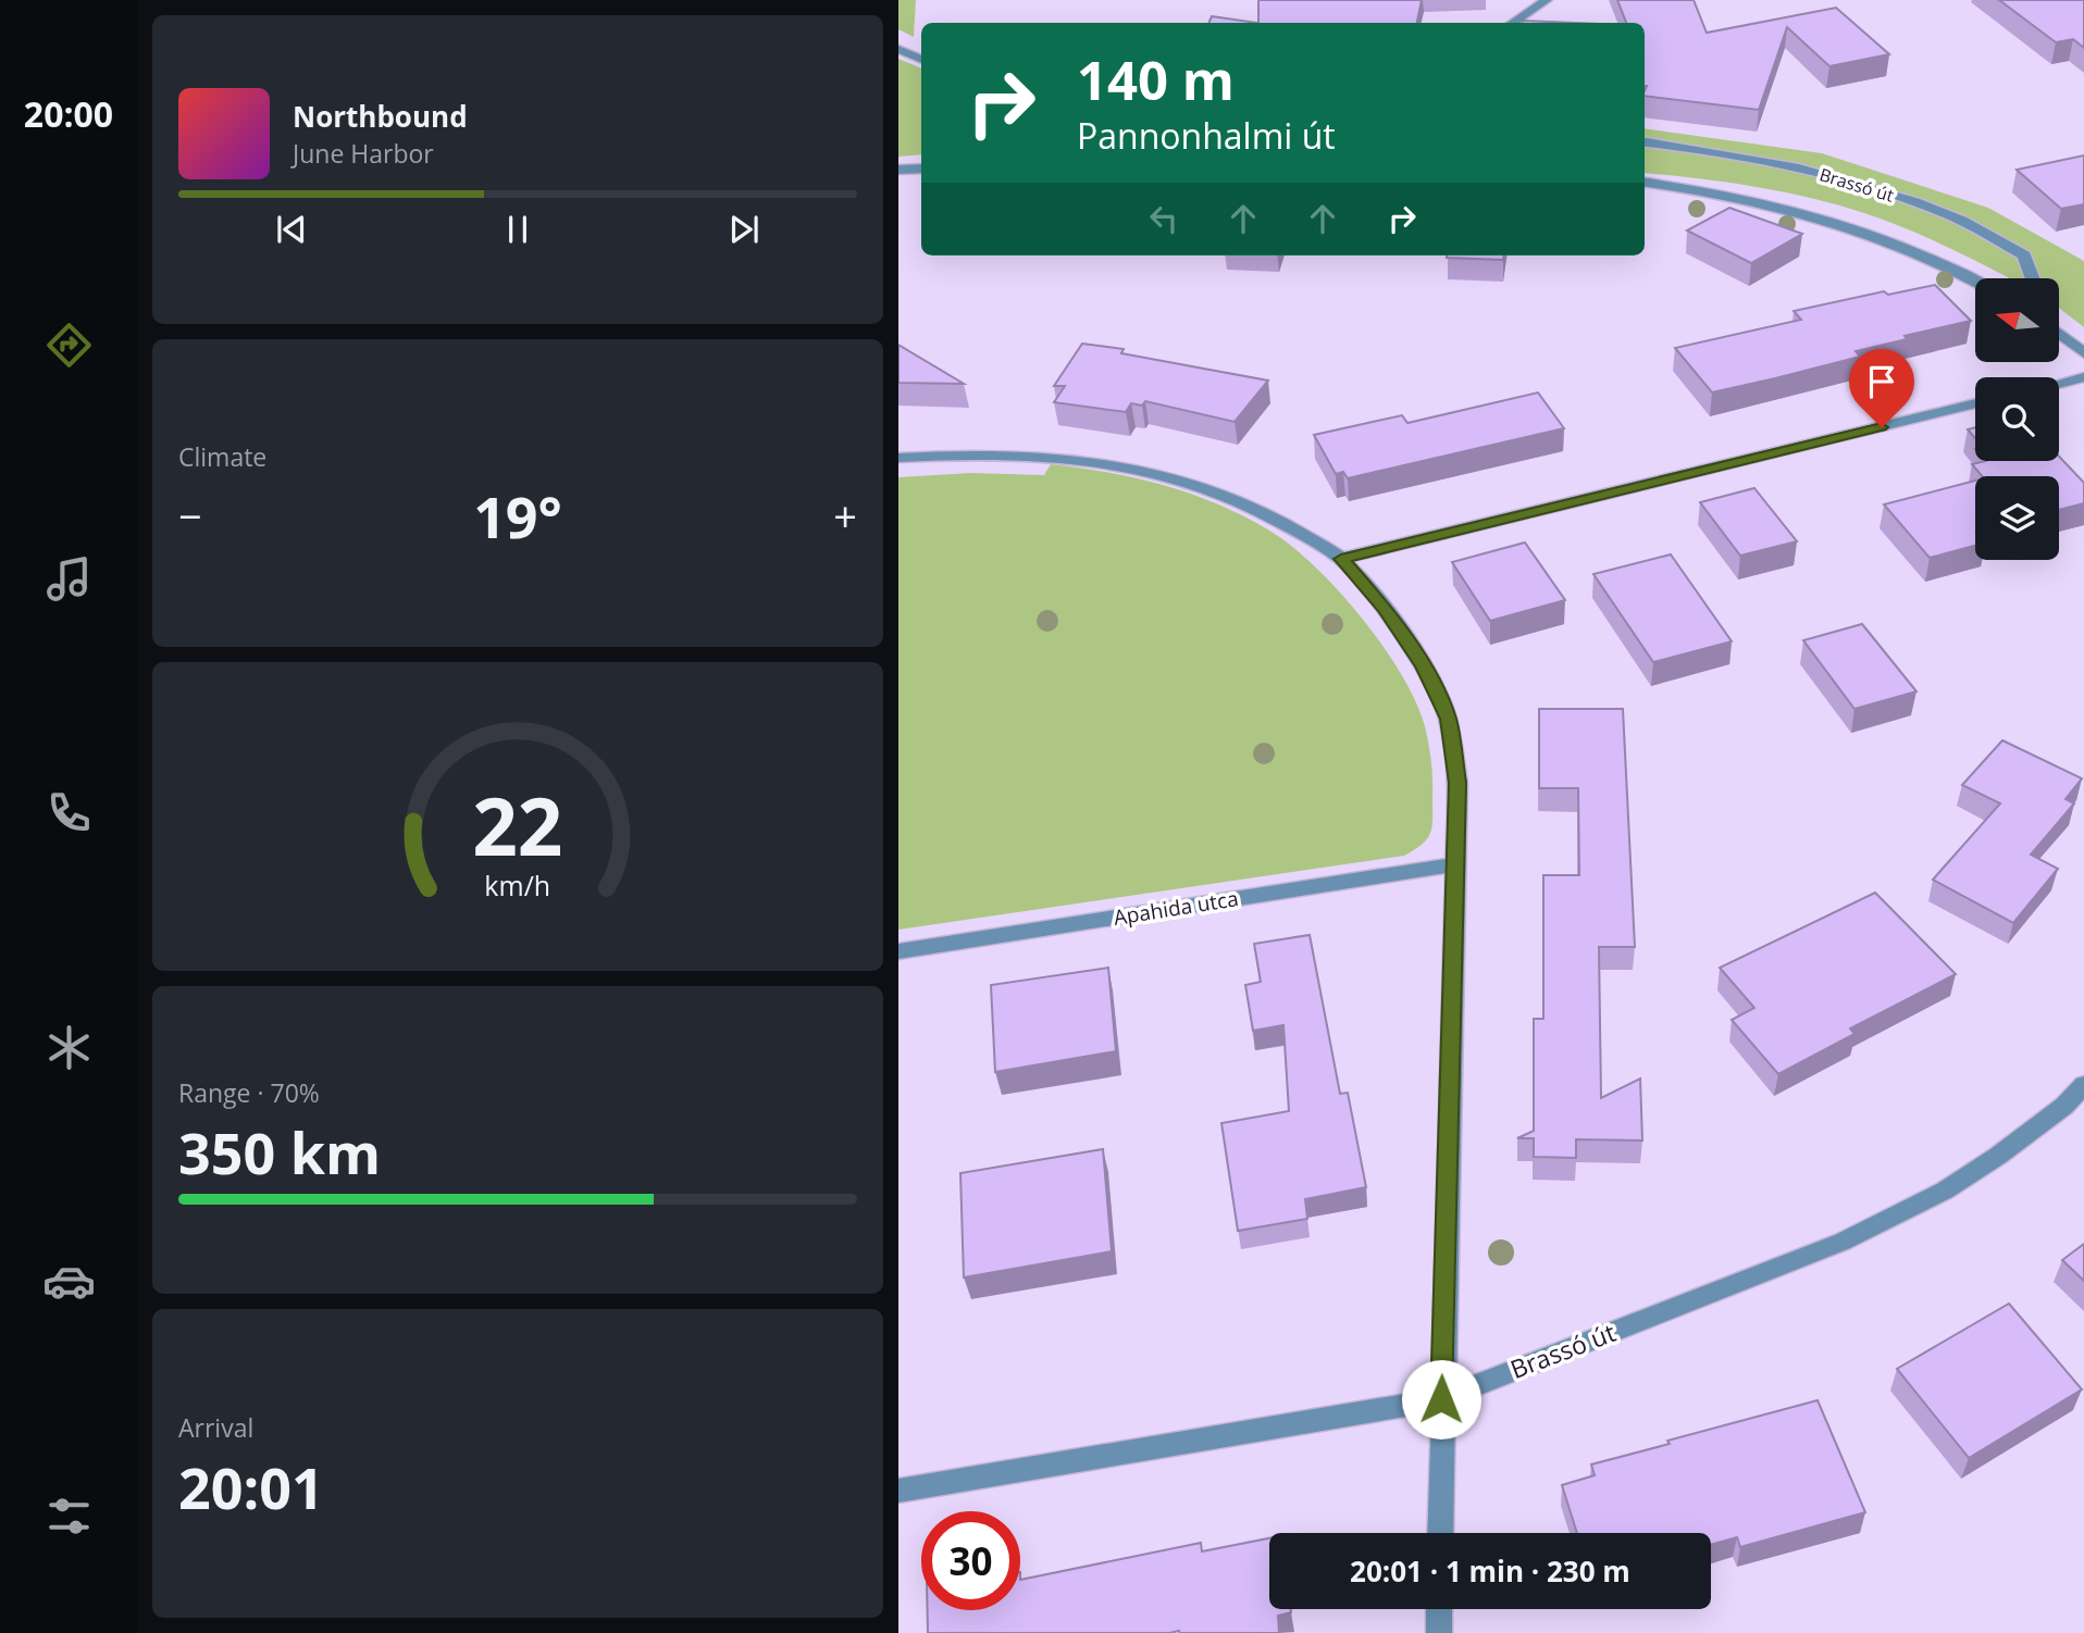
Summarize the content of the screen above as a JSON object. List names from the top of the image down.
{
  "streets": {
    "street": ["Brassó út", "Apahida utca"]
  },
  "north": "left",
  "page": {
    "tabs": "20:00",
    "turn": ["140 m", "Pannonhalmi út"],
    "song": ["Northbound", "June Harbor"],
    "tile": [
      "Climate",
      ["Range · 70%", "350 km"],
      ["Arrival", "20:01"]
    ],
    "heat": ["−", "19°", "+"],
    "limit": "30",
    "trip": "20:01 · 1 min · 230 m",
    "gauge": ["22", "km/h"]
  }
}
